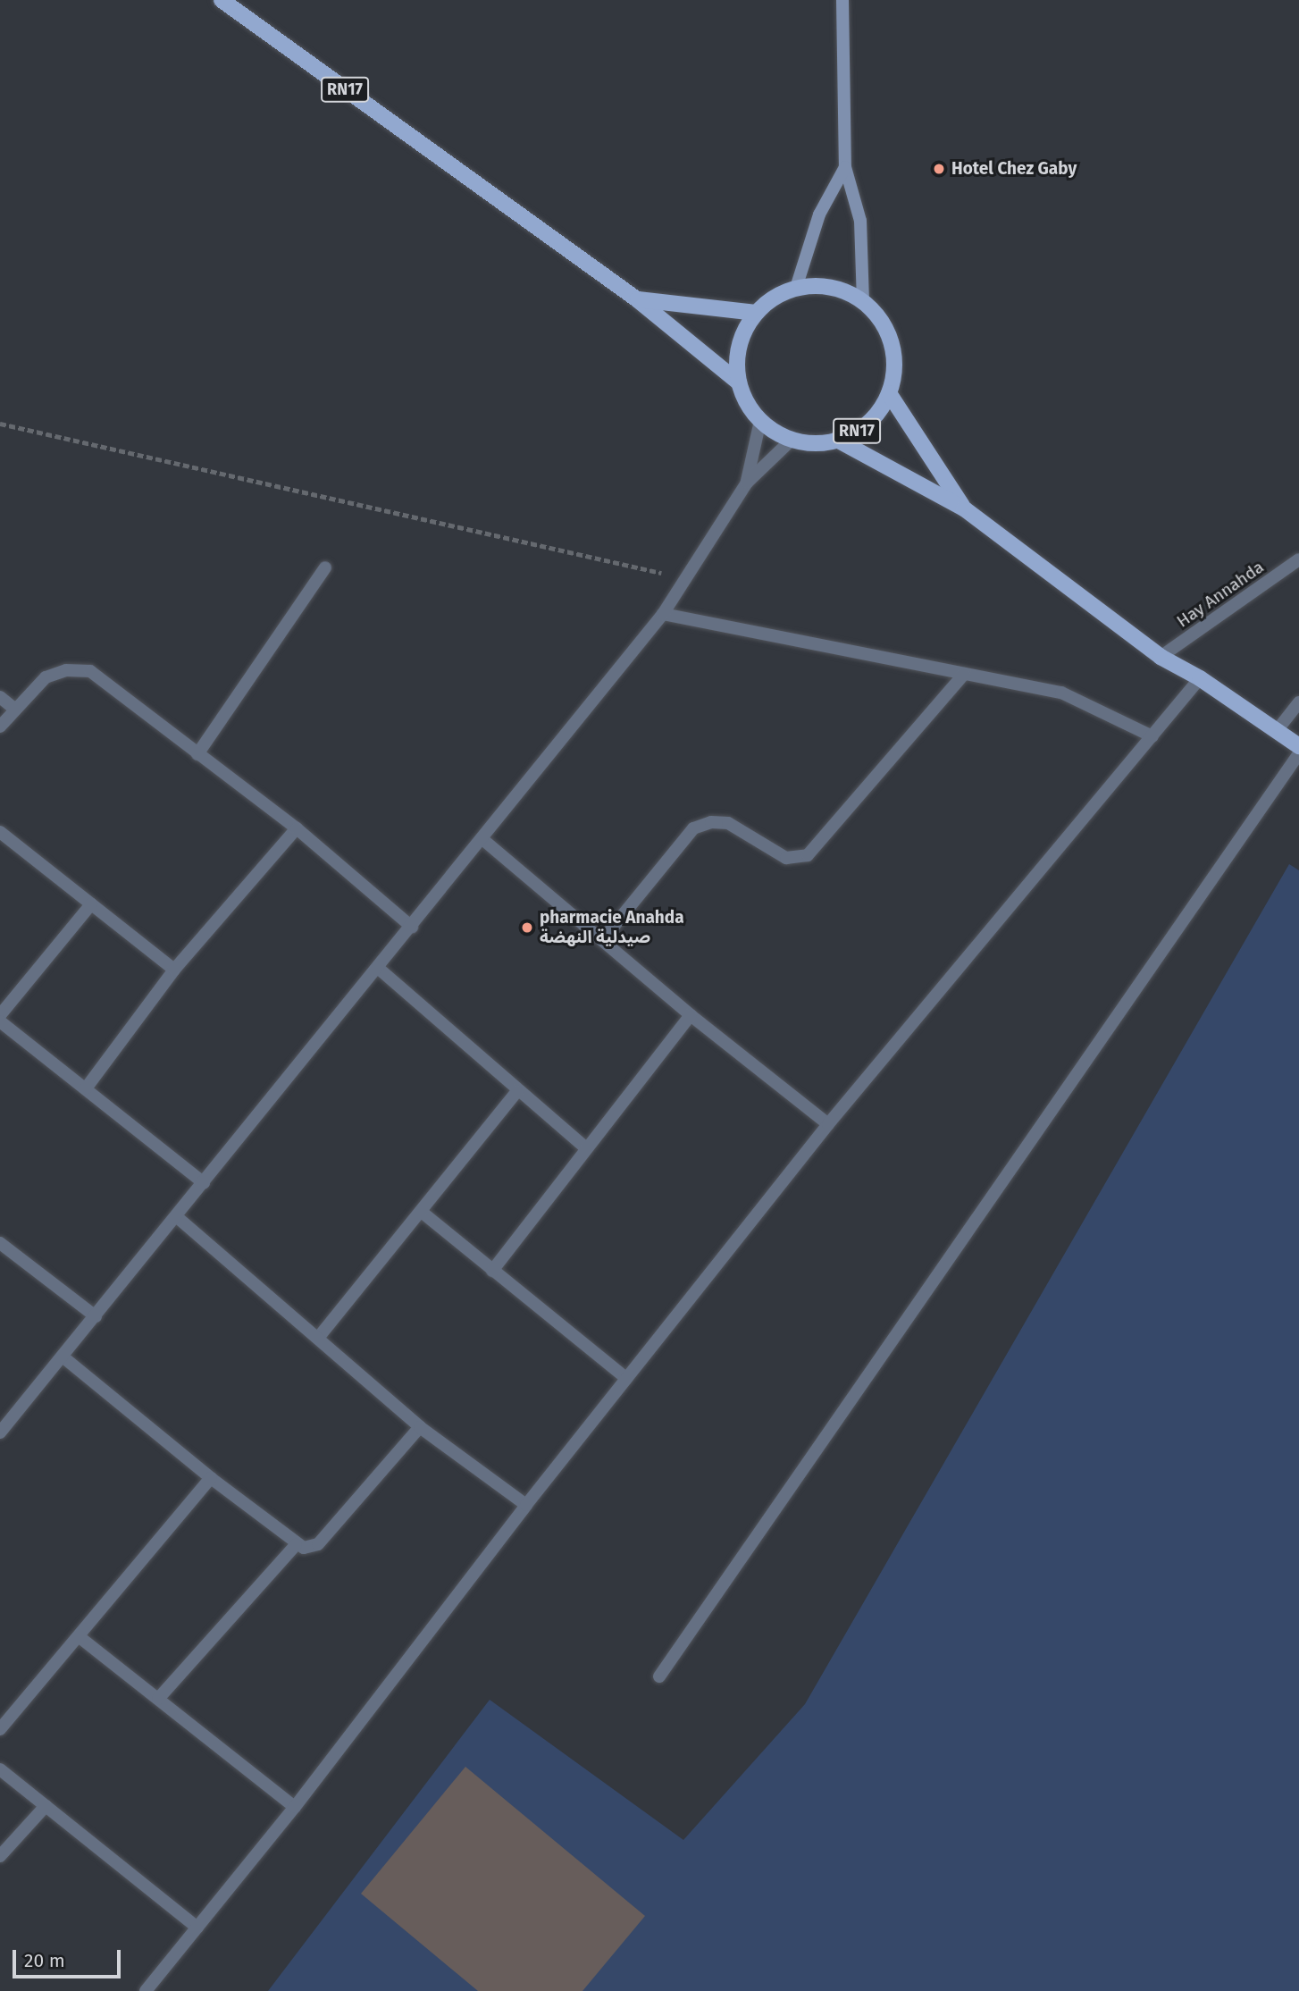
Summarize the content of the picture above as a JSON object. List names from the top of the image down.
{
  "streets": {
    "main road": ["RN17"],
    "street": ["Hay Annahda"]
  },
  "crossings": [
    ["RN17", "Hay Annahda"]
  ],
  "places": ["Hotel Chez Gaby", "pharmacie Anahda صيدلية النهضة"],
  "scale_bar": "20 m"
}
